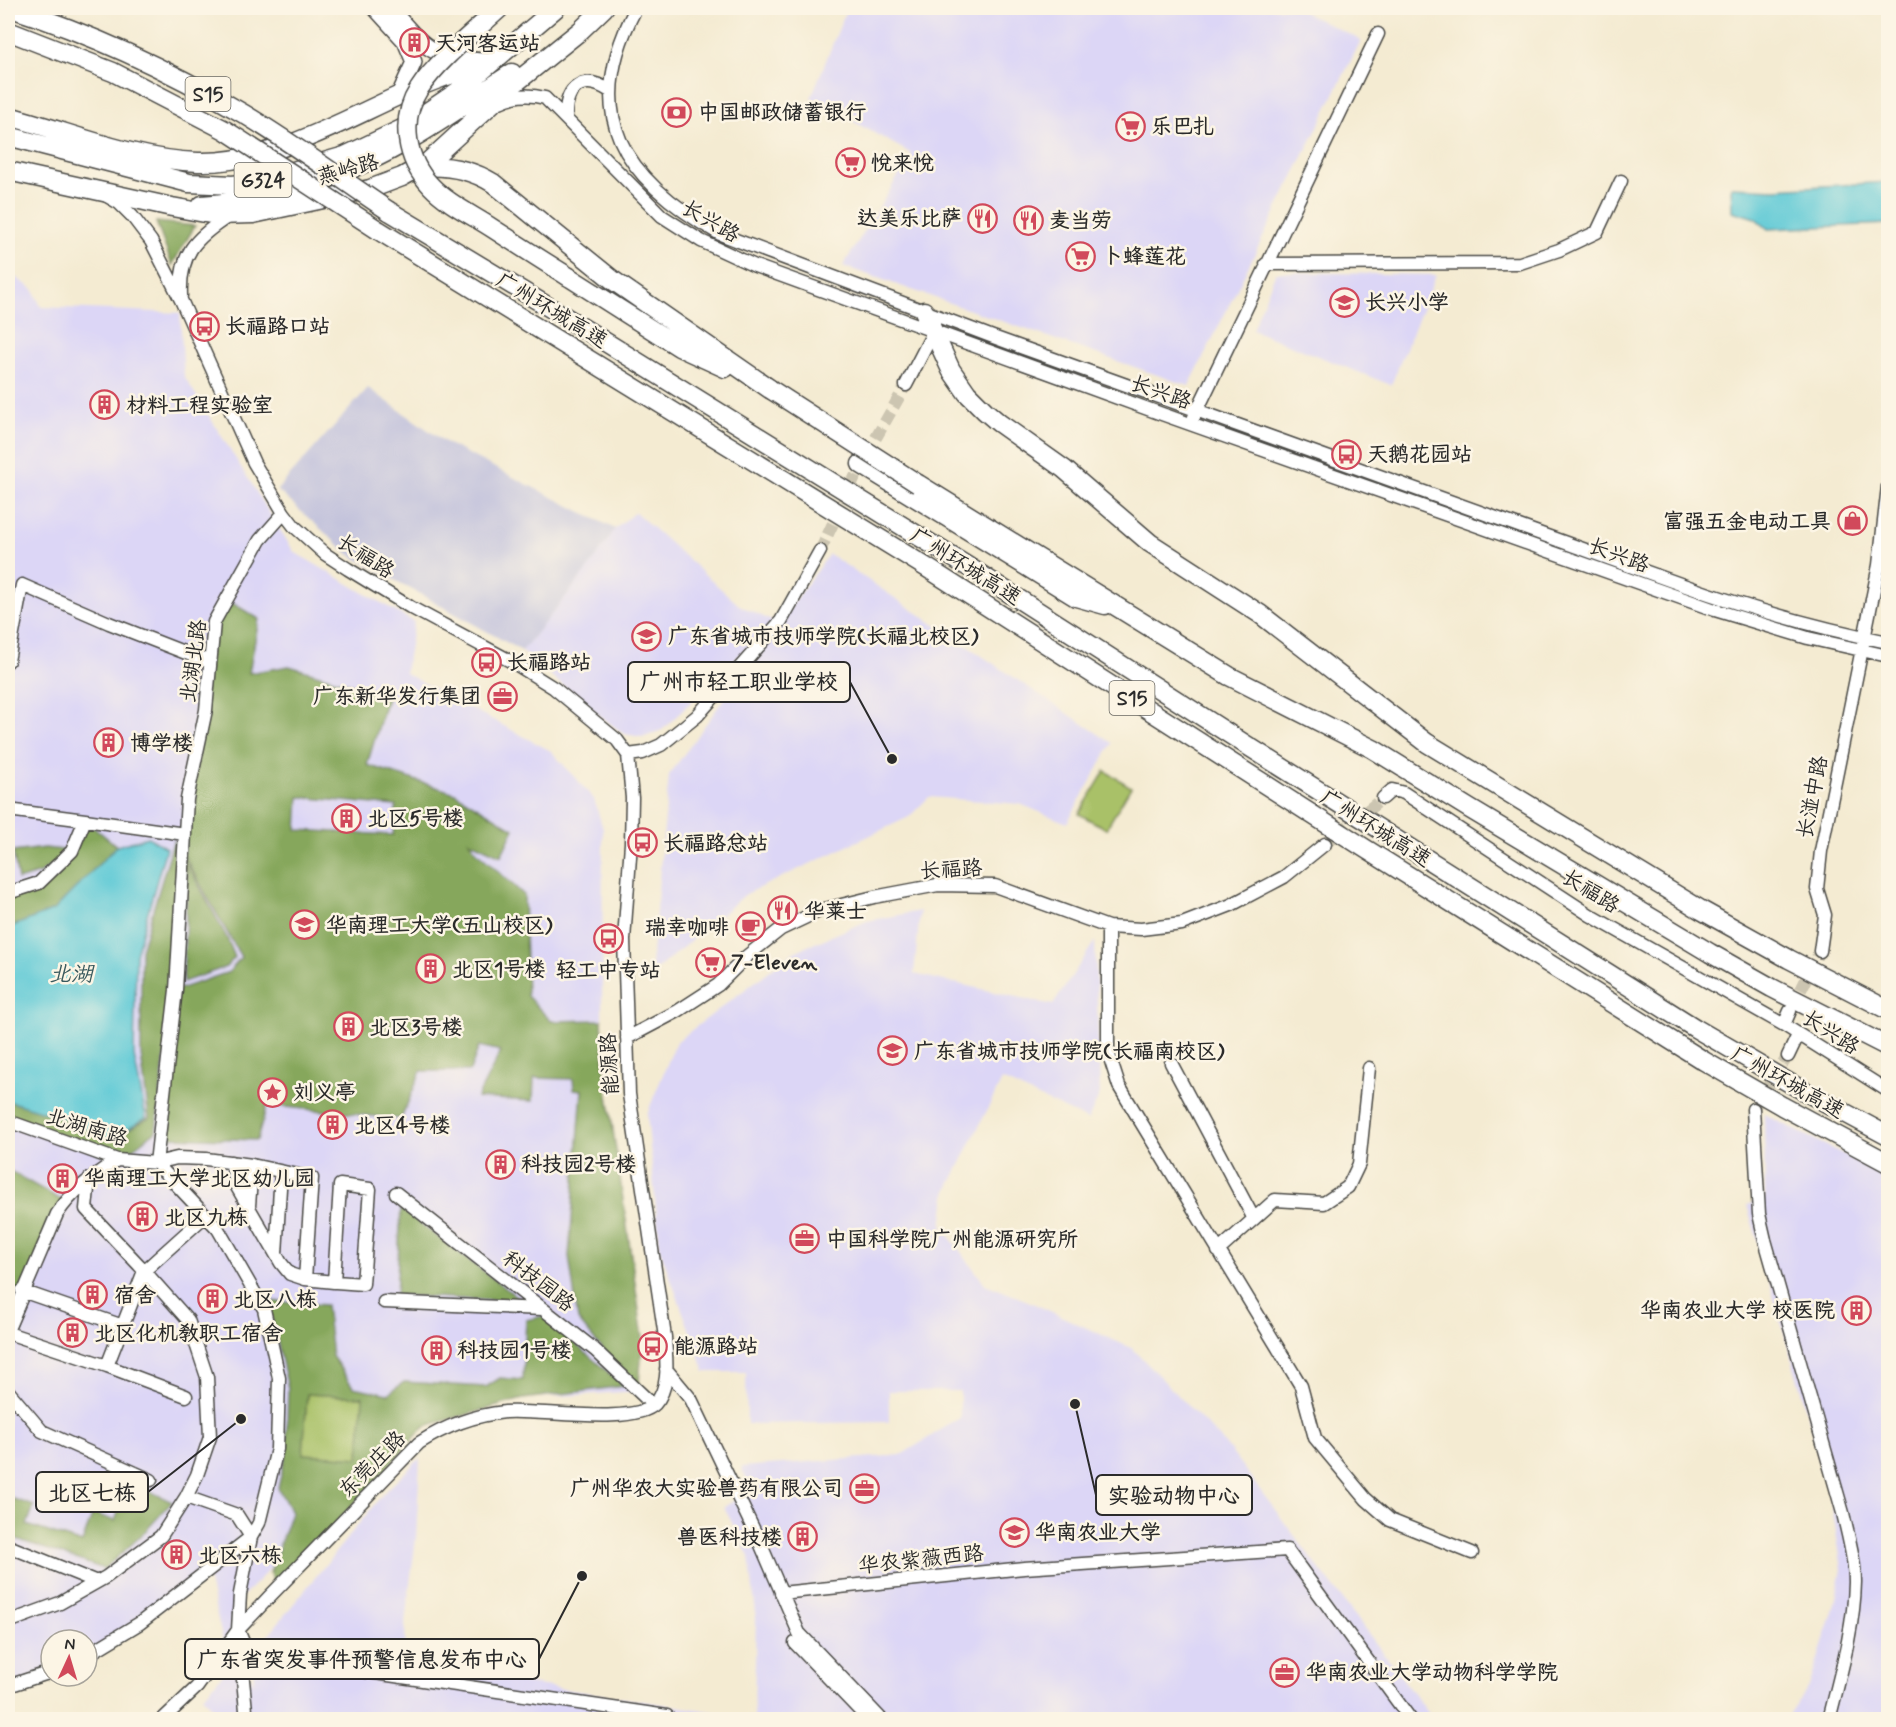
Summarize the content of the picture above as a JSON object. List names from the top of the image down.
{
  "streets": {
    "highway": [
      "S15",
      "燕岭路",
      "G324",
      "广州环城高速"
    ],
    "street": [
      "长兴路",
      "长福路",
      "北湖北路",
      "长湴中路",
      "能源路",
      "北湖南路",
      "科技园路",
      "东莞庄路",
      "华农紫薇西路"
    ]
  },
  "crossings": [
    ["燕岭路", "G324"],
    ["燕岭路", "长兴路"],
    ["燕岭路", "长福路"],
    ["长兴路", "长福路"],
    ["长兴路", "长湴中路"],
    ["长福路", "北湖北路"],
    ["长福路", "能源路"],
    ["北湖北路", "北湖南路"],
    ["科技园路", "东莞庄路"]
  ],
  "water": ["北湖"],
  "places": {
    "building": [
      "天河客运站",
      "材料工程实验室",
      "博学楼",
      "北区5号楼",
      "北区1号楼",
      "北区3号楼",
      "北区4号楼",
      "科技园2号楼",
      "华南理工大学北区幼儿园",
      "北区九栋",
      "宿舍",
      "北区八栋",
      "华南农业大学 校医院",
      "北区化机教职工宿舍",
      "科技园1号楼",
      "兽医科技楼",
      "北区六栋"
    ],
    "bank": ["中国邮政储蓄银行"],
    "supermarket": [
      "乐巴扎",
      "悦来悦",
      "卜蜂莲花",
      "7-Eleven"
    ],
    "restaurant": ["达美乐比萨", "麦当劳", "华莱士"],
    "school or university": [
      "长兴小学",
      "广东省城市技师学院(长福北校区)",
      "华南理工大学(五山校区)",
      "广东省城市技师学院(长福南校区)",
      "华南农业大学"
    ],
    "bus stop": [
      "长福路口站",
      "天鹅花园站",
      "长福路站",
      "长福路总站",
      "轻工中专站",
      "能源路站"
    ],
    "shop": ["富强五金电动工具"],
    "office": [
      "广东新华发行集团",
      "中国科学院广州能源研究所",
      "广州华农大实验兽药有限公司",
      "华南农业大学动物科学学院"
    ],
    "other": [
      "广州市轻工职业学校",
      "实验动物中心",
      "北区七栋",
      "广东省突发事件预警信息发布中心"
    ],
    "cafe": ["瑞幸咖啡"],
    "place": ["刘义亭"]
  },
  "north": "top"
}
